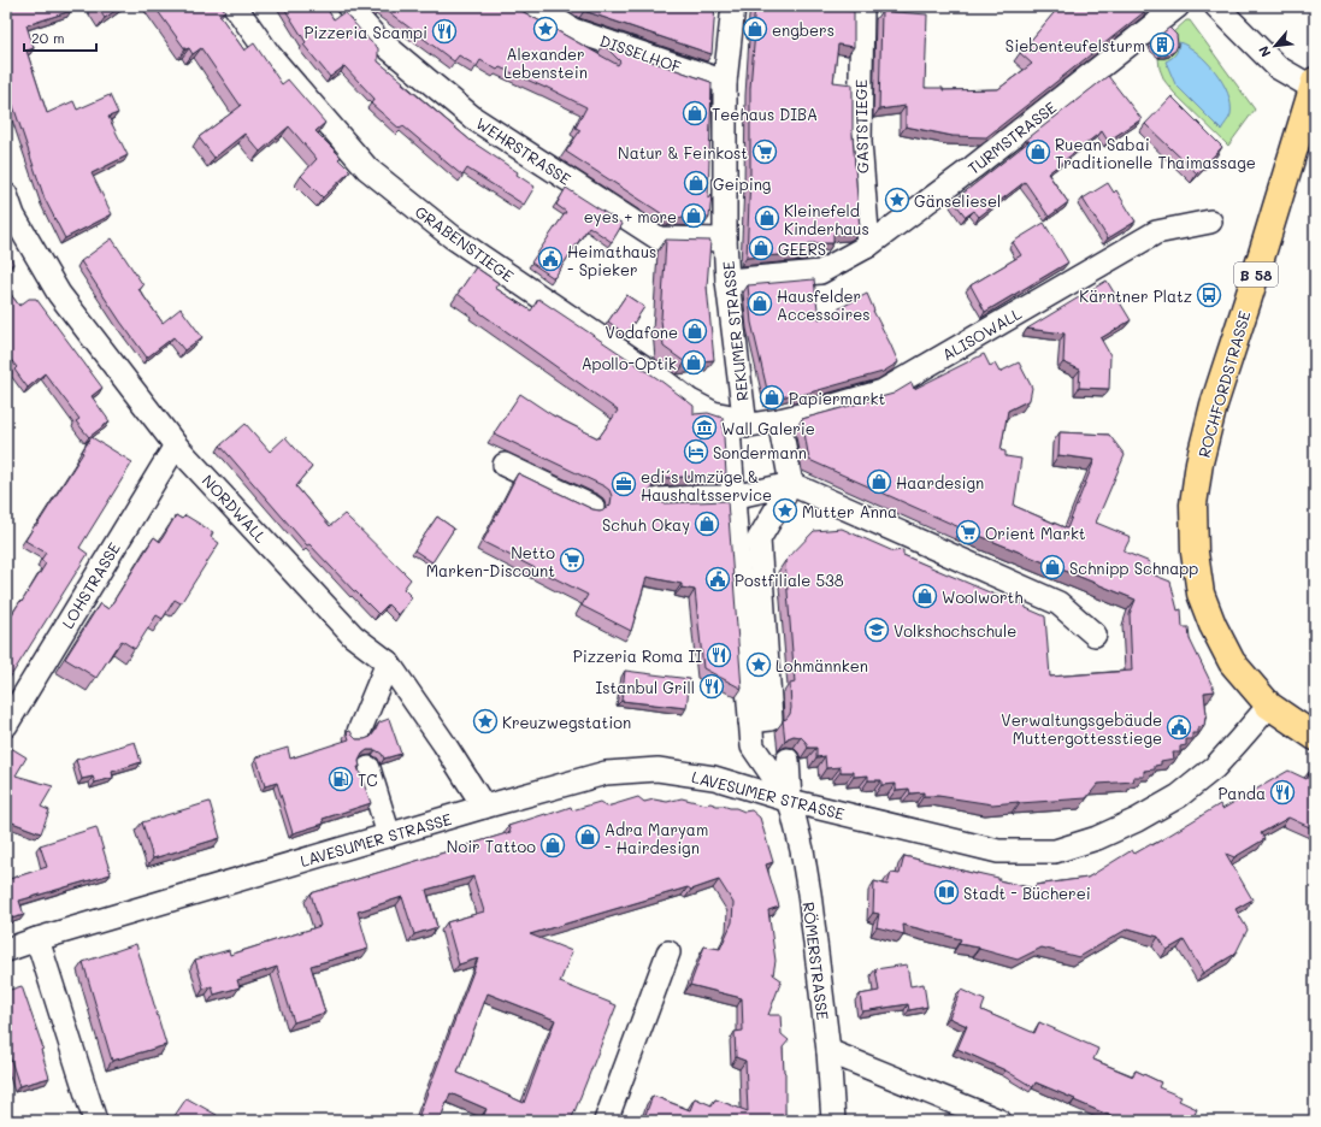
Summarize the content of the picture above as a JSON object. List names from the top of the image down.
{
  "streets": {
    "main road": ["B 58", "ROCHFORDSTRASSE"],
    "street": [
      "DISSELHOF",
      "GASTSTIEGE",
      "TURMSTRASSE",
      "WEHRSTRASSE",
      "GRABENSTIEGE",
      "REKUMER STRASSE",
      "ALISOWALL",
      "NORDWALL",
      "LOHSTRASSE",
      "LAVESUMER STRASSE",
      "RÖMERSTRASSE"
    ]
  },
  "crossings": [
    ["DISSELHOF", "REKUMER STRASSE"],
    ["GASTSTIEGE", "TURMSTRASSE"],
    ["TURMSTRASSE", "REKUMER STRASSE"],
    ["WEHRSTRASSE", "REKUMER STRASSE"],
    ["GRABENSTIEGE", "REKUMER STRASSE"],
    ["GRABENSTIEGE", "ALISOWALL"],
    ["B 58", "ROCHFORDSTRASSE"],
    ["B 58", "LAVESUMER STRASSE"],
    ["REKUMER STRASSE", "ALISOWALL"],
    ["ROCHFORDSTRASSE", "LAVESUMER STRASSE"],
    ["NORDWALL", "LOHSTRASSE"],
    ["NORDWALL", "LAVESUMER STRASSE"],
    ["LAVESUMER STRASSE", "RÖMERSTRASSE"]
  ],
  "places": {
    "place": [
      "Alexander Lebenstein",
      "Gänseliesel",
      "Mutter Anna",
      "Lohmännken",
      "Kreuzwegstation"
    ],
    "shop": [
      "engbers",
      "Teehaus DIBA",
      "Ruean Sabai Traditionelle Thaimassage",
      "Geiping",
      "eyes + more",
      "Kleinefeld Kinderhaus",
      "GEERS",
      "Hausfelder Accessoires",
      "Vodafone",
      "Apollo-Optik",
      "Papiermarkt",
      "Haardesign",
      "Schuh Okay",
      "Schnipp Schnapp",
      "Woolworth",
      "Adra Maryam - Hairdesign",
      "Noir Tattoo"
    ],
    "restaurant": [
      "Pizzeria Scampi",
      "Pizzeria Roma II",
      "Istanbul Grill",
      "Panda"
    ],
    "building": ["Siebenteufelsturm"],
    "supermarket": ["Natur & Feinkost", "Orient Markt", "Netto Marken-Discount"],
    "public building": ["Heimathaus - Spieker", "Postfiliale 538", "Verwaltungsgebäude Muttergottesstiege"],
    "bus stop": ["Kärntner Platz"],
    "museum": ["Wall Galerie"],
    "hotel": ["Sondermann"],
    "office": ["edi´s Umzüge & Haushaltsservice"],
    "school or university": ["Volkshochschule"],
    "fuel station": ["TC"],
    "library": ["Stadt - Bücherei"]
  },
  "scale_bar": "20 m",
  "north": "bottom left"
}
